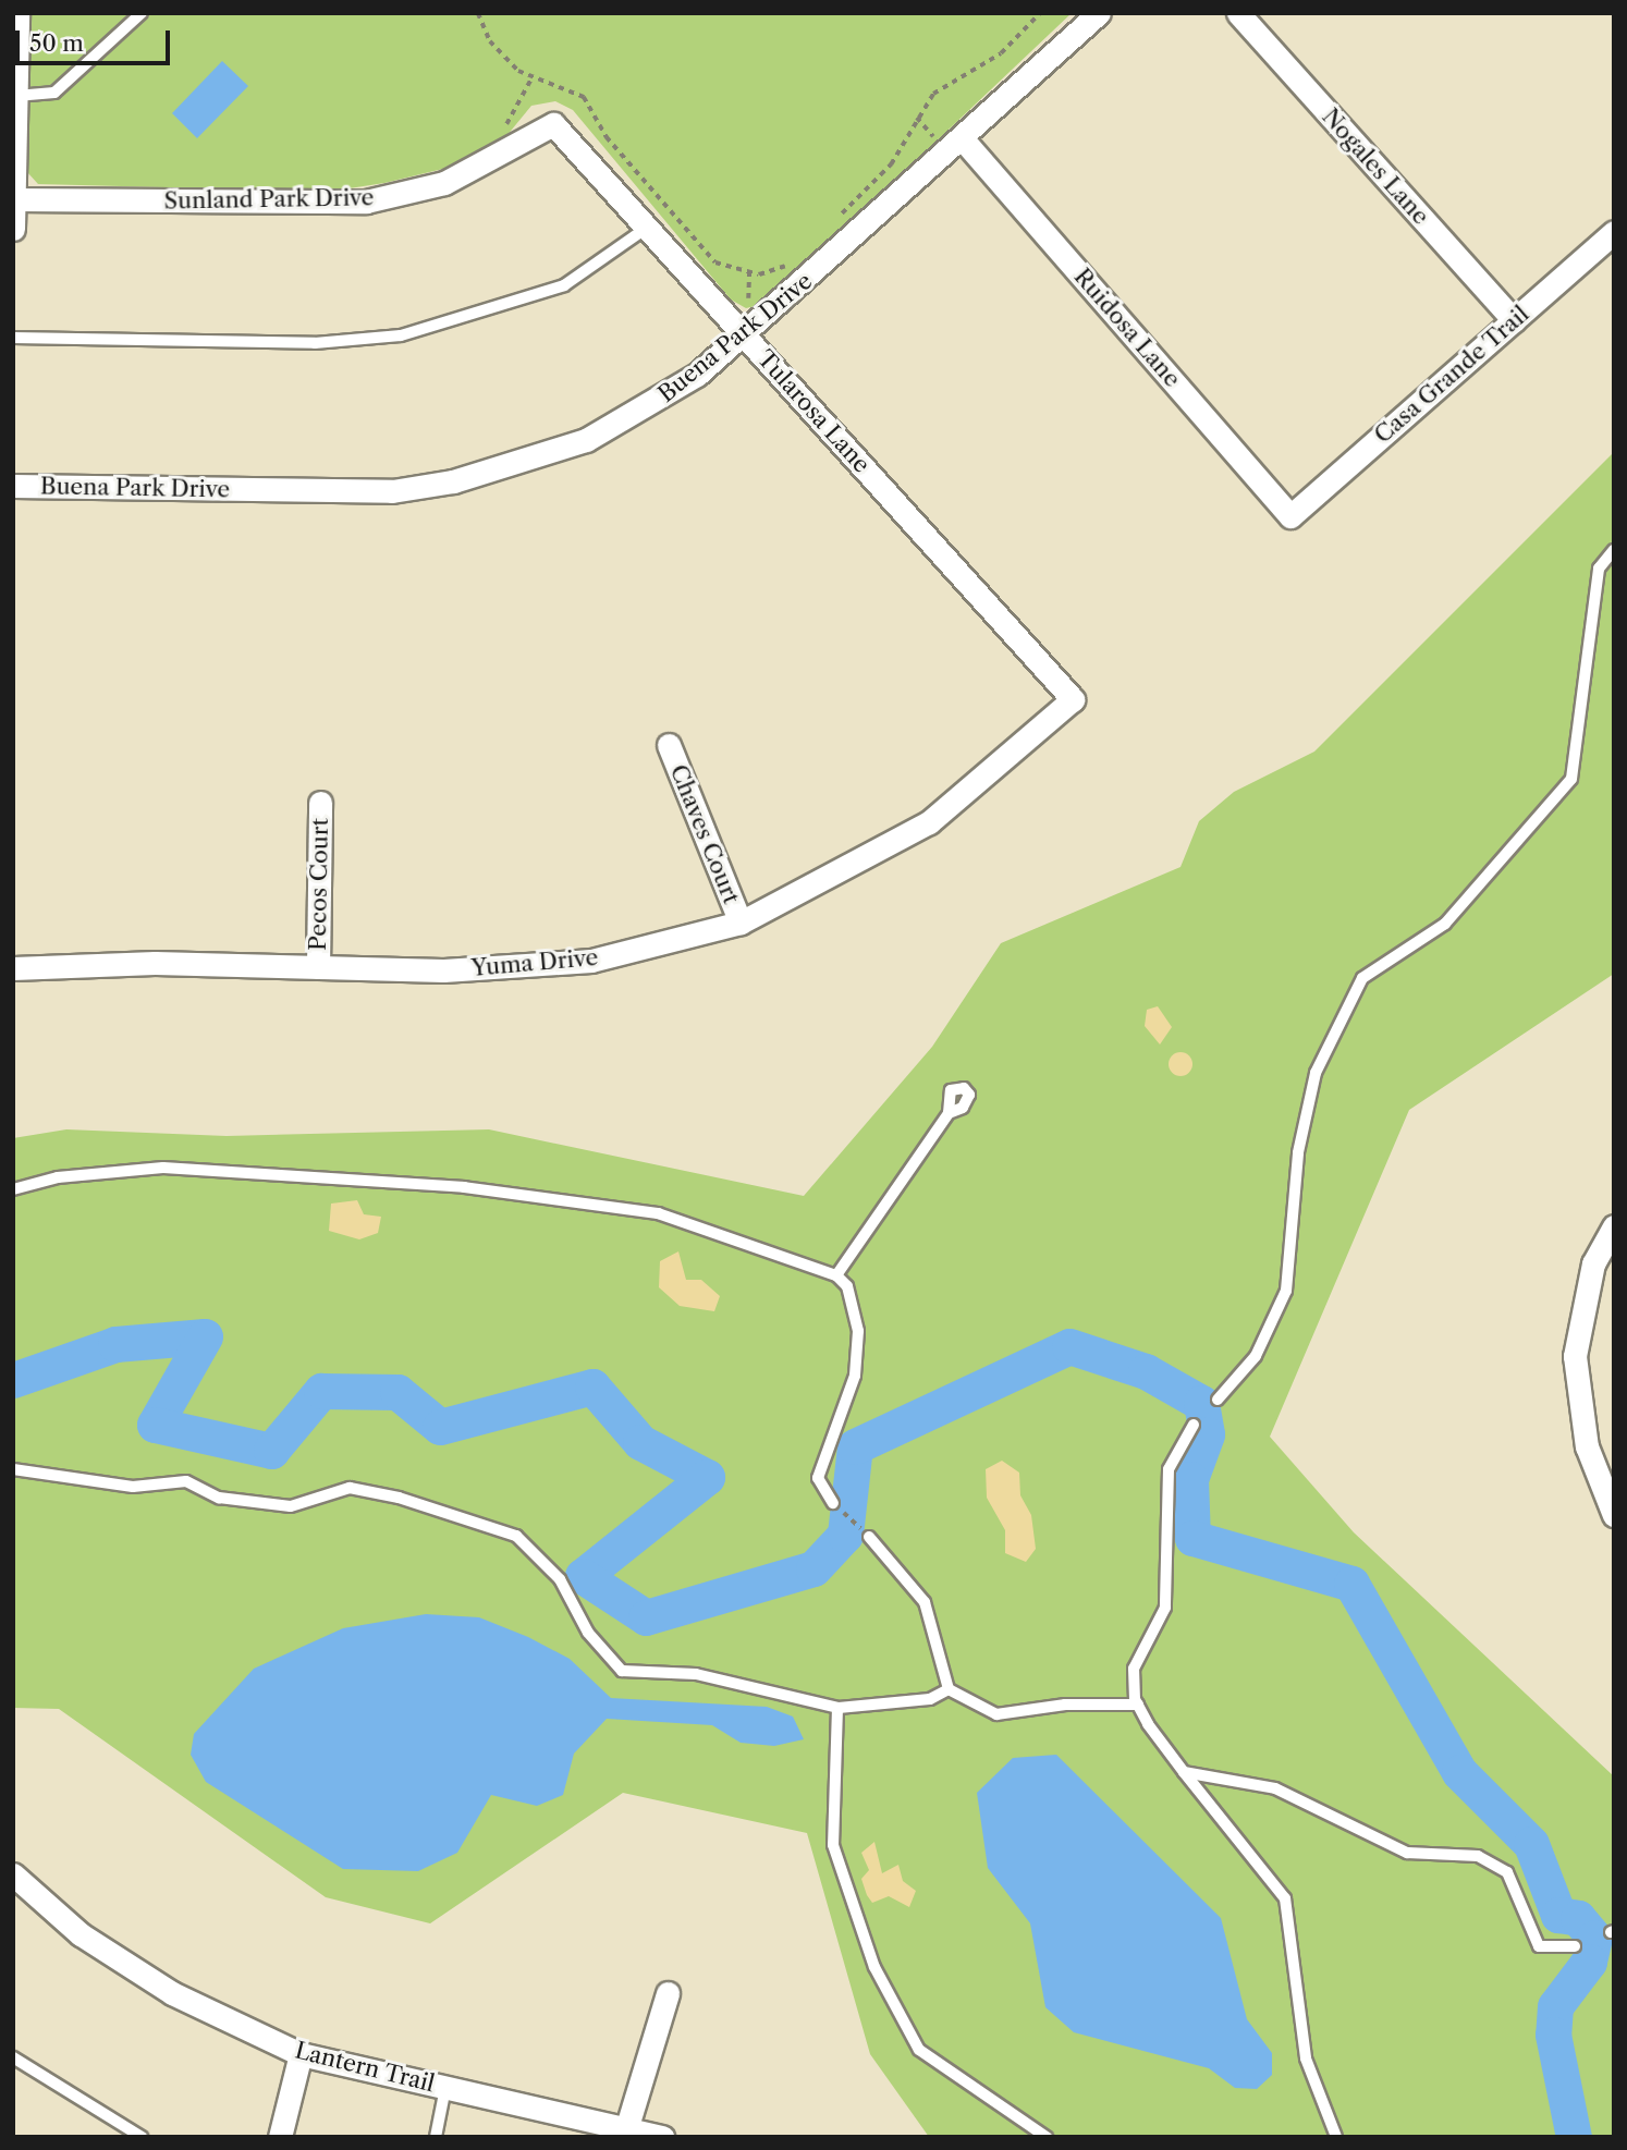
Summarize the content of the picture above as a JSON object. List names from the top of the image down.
{
  "streets": {
    "street": [
      "Nogales Lane",
      "Sunland Park Drive",
      "Ruidosa Lane",
      "Buena Park Drive",
      "Casa Grande Trail",
      "Tularosa Lane",
      "Chaves Court",
      "Pecos Court",
      "Yuma Drive",
      "Lantern Trail"
    ]
  },
  "crossings": [
    ["Nogales Lane", "Casa Grande Trail"],
    ["Sunland Park Drive", "Tularosa Lane"],
    ["Ruidosa Lane", "Buena Park Drive"],
    ["Ruidosa Lane", "Casa Grande Trail"],
    ["Buena Park Drive", "Tularosa Lane"],
    ["Tularosa Lane", "Yuma Drive"],
    ["Chaves Court", "Yuma Drive"],
    ["Pecos Court", "Yuma Drive"]
  ],
  "scale_bar": "50 m"
}
